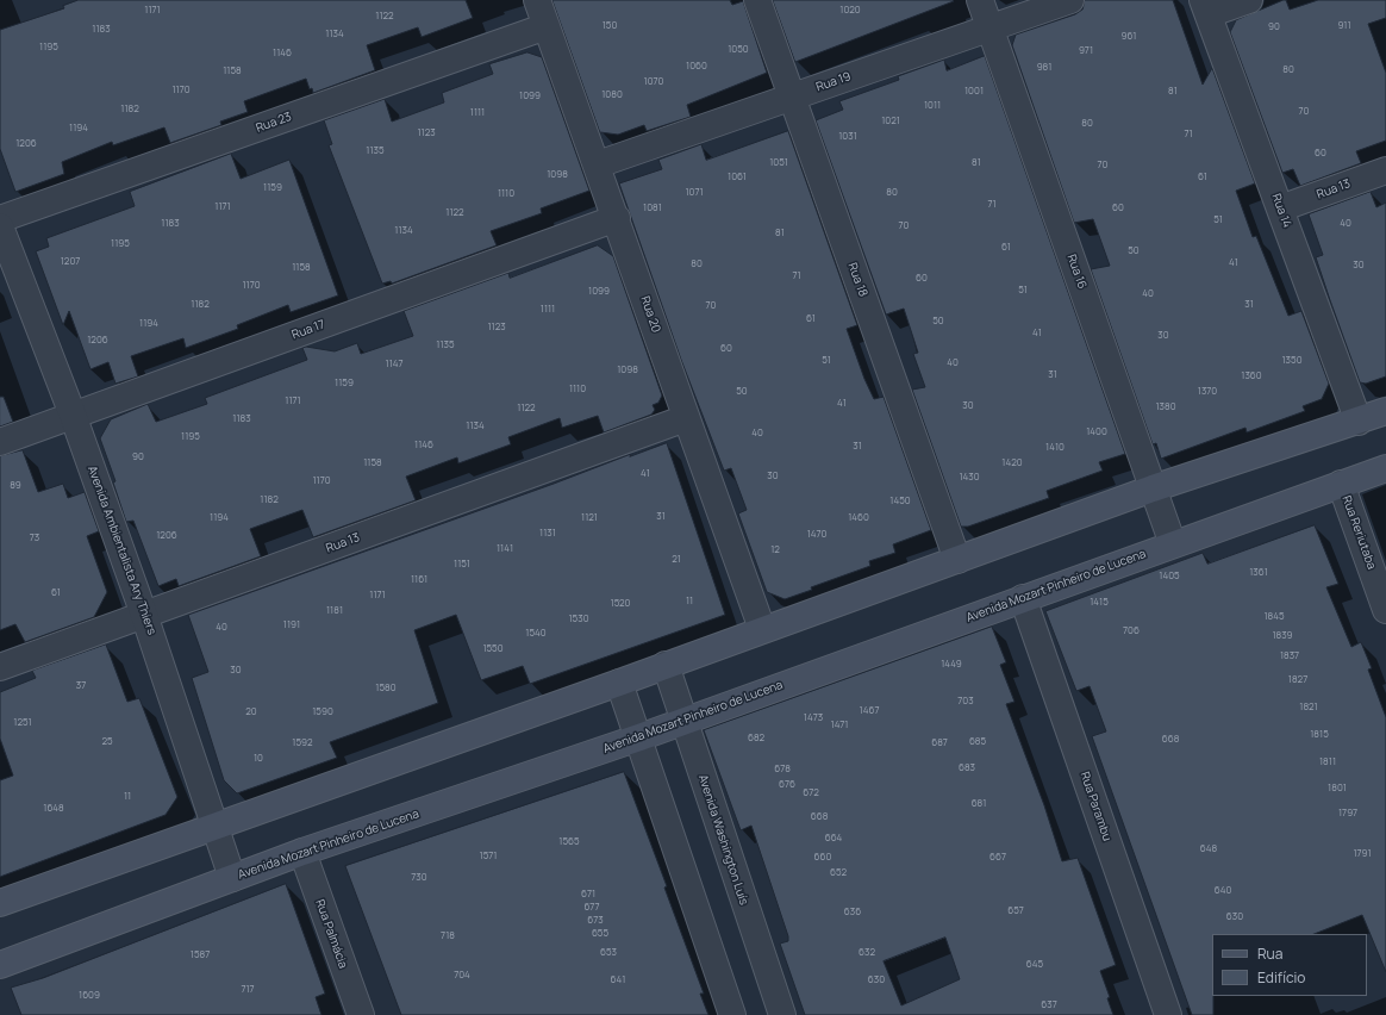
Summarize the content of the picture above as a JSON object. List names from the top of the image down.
{
  "streets": {
    "main road": ["Avenida Mozart Pinheiro de Lucena"],
    "street": [
      "Rua 19",
      "Rua 23",
      "Rua 13",
      "Rua 14",
      "Rua 16",
      "Rua 18",
      "Rua 20",
      "Rua 17",
      "Rua Reriutaba",
      "Avenida Ambientalista Ary Thiers",
      "Rua Parambu",
      "Avenida Washington Luís",
      "Rua Palmácia"
    ]
  },
  "crossings": [
    ["Rua 19", "Rua 16"],
    ["Rua 19", "Rua 18"],
    ["Rua 19", "Rua 20"],
    ["Rua 23", "Rua 20"],
    ["Rua 13", "Rua 14"],
    ["Rua 13", "Rua 20"],
    ["Rua 13", "Avenida Ambientalista Ary Thiers"],
    ["Rua 16", "Avenida Mozart Pinheiro de Lucena"],
    ["Rua 20", "Rua 17"],
    ["Rua 17", "Avenida Ambientalista Ary Thiers"],
    ["Rua Reriutaba", "Avenida Mozart Pinheiro de Lucena"],
    ["Avenida Ambientalista Ary Thiers", "Avenida Mozart Pinheiro de Lucena"],
    ["Avenida Mozart Pinheiro de Lucena", "Rua Parambu"],
    ["Avenida Mozart Pinheiro de Lucena", "Avenida Washington Luís"],
    ["Avenida Mozart Pinheiro de Lucena", "Rua Palmácia"]
  ],
  "house_numbers": [
    "1171",
    "1020",
    "1122",
    "150",
    "911",
    "90",
    "1183",
    "1134",
    "961",
    "1195",
    "1050",
    "971",
    "1146",
    "1060",
    "981",
    "80",
    "1158",
    "1070",
    "1170",
    "1001",
    "81",
    "1080",
    "1099",
    "1011",
    "1182",
    "70",
    "1111",
    "1021",
    "80",
    "1194",
    "1123",
    "71",
    "1031",
    "1206",
    "1135",
    "60",
    "1051",
    "81",
    "70",
    "1098",
    "1061",
    "61",
    "1159",
    "1071",
    "80",
    "1110",
    "71",
    "1171",
    "1081",
    "60",
    "1122",
    "51",
    "1183",
    "40",
    "70",
    "1134",
    "81",
    "1195",
    "61",
    "50",
    "1207",
    "41",
    "80",
    "30",
    "1158",
    "71",
    "60",
    "1170",
    "51",
    "1099",
    "40",
    "1182",
    "31",
    "70",
    "1111",
    "61",
    "50",
    "1194",
    "1123",
    "41",
    "30",
    "1206",
    "1135",
    "60",
    "51",
    "1350",
    "40",
    "1147",
    "1098",
    "31",
    "1360",
    "1159",
    "1110",
    "50",
    "1370",
    "1171",
    "41",
    "30",
    "1380",
    "1122",
    "1183",
    "1134",
    "1400",
    "40",
    "1195",
    "1146",
    "31",
    "1410",
    "90",
    "1158",
    "1420",
    "41",
    "30",
    "1430",
    "1170",
    "89",
    "1182",
    "1450",
    "31",
    "1194",
    "1121",
    "1460",
    "1131",
    "1470",
    "1206",
    "73",
    "1141",
    "12",
    "21",
    "1151",
    "1361",
    "1405",
    "1161",
    "61",
    "1171",
    "11",
    "1415",
    "1520",
    "1181",
    "1845",
    "1530",
    "1191",
    "40",
    "706",
    "1540",
    "1839",
    "1550",
    "1837",
    "1449",
    "30",
    "1827",
    "37",
    "1580",
    "703",
    "1821",
    "1467",
    "20",
    "1590",
    "1473",
    "1251",
    "1471",
    "1815",
    "682",
    "668",
    "25",
    "685",
    "1592",
    "687",
    "10",
    "1811",
    "683",
    "678",
    "676",
    "1801",
    "672",
    "11",
    "681",
    "1648",
    "1797",
    "668",
    "664",
    "1565",
    "648",
    "1791",
    "1571",
    "660",
    "667",
    "652",
    "730",
    "640",
    "671",
    "677",
    "657",
    "636",
    "630",
    "673",
    "655",
    "718",
    "653",
    "632",
    "1587",
    "645",
    "704",
    "641",
    "630",
    "717",
    "1609",
    "637"
  ],
  "legend": ["Rua", "Edifício"]
}
